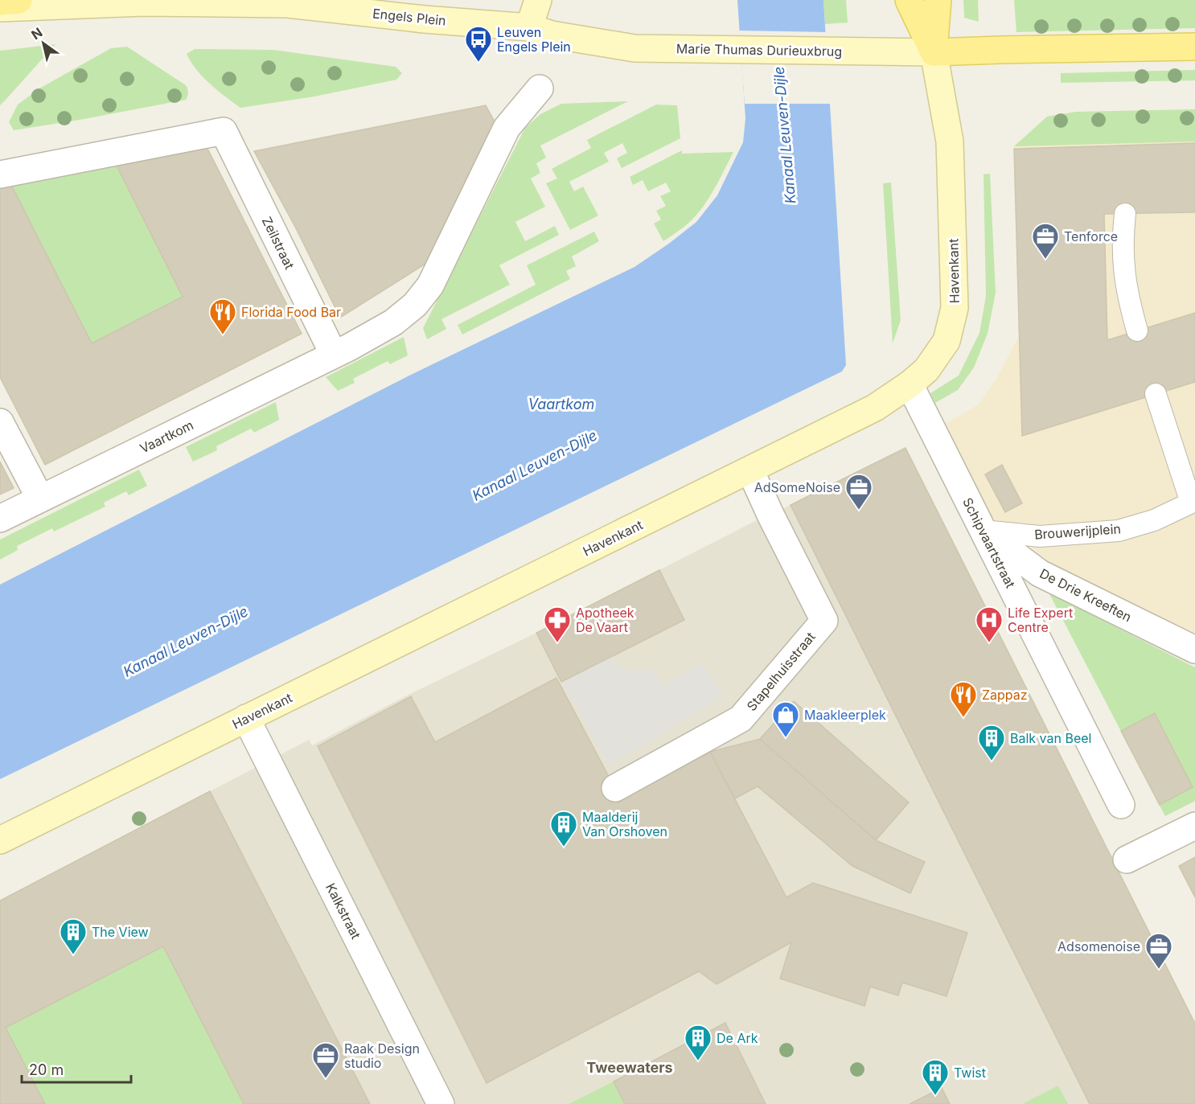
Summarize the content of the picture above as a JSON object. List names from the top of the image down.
{
  "streets": {
    "street": [
      "Engels Plein",
      "Marie Thumas Durieuxbrug",
      "Zeilstraat",
      "Havenkant",
      "Vaartkom",
      "Schipvaartstraat",
      "De Drie Kreeften",
      "Stapelhuisstraat",
      "Kalkstraat"
    ],
    "lane": ["Brouwerijplein"]
  },
  "crossings": [
    ["Engels Plein", "Marie Thumas Durieuxbrug"],
    ["Marie Thumas Durieuxbrug", "Havenkant"],
    ["Zeilstraat", "Vaartkom"],
    ["Havenkant", "Schipvaartstraat"],
    ["Havenkant", "Stapelhuisstraat"],
    ["Havenkant", "Kalkstraat"],
    ["Brouwerijplein", "Schipvaartstraat"],
    ["Brouwerijplein", "De Drie Kreeften"],
    ["Schipvaartstraat", "De Drie Kreeften"]
  ],
  "districts": ["Tweewaters"],
  "water": ["Kanaal Leuven-Dijle", "Vaartkom"],
  "places": {
    "bus stop": ["Leuven Engels Plein"],
    "office": [
      "Tenforce",
      "AdSomeNoise",
      "Adsomenoise",
      "Raak Design studio"
    ],
    "restaurant": ["Florida Food Bar", "Zappaz"],
    "pharmacy": ["Apotheek De Vaart"],
    "hospital": ["Life Expert Centre"],
    "shop": ["Maakleerplek"],
    "building": [
      "Balk van Beel",
      "Maalderij Van Orshoven",
      "The View",
      "De Ark",
      "Twist"
    ]
  },
  "scale_bar": "20 m",
  "north": "top left"
}
